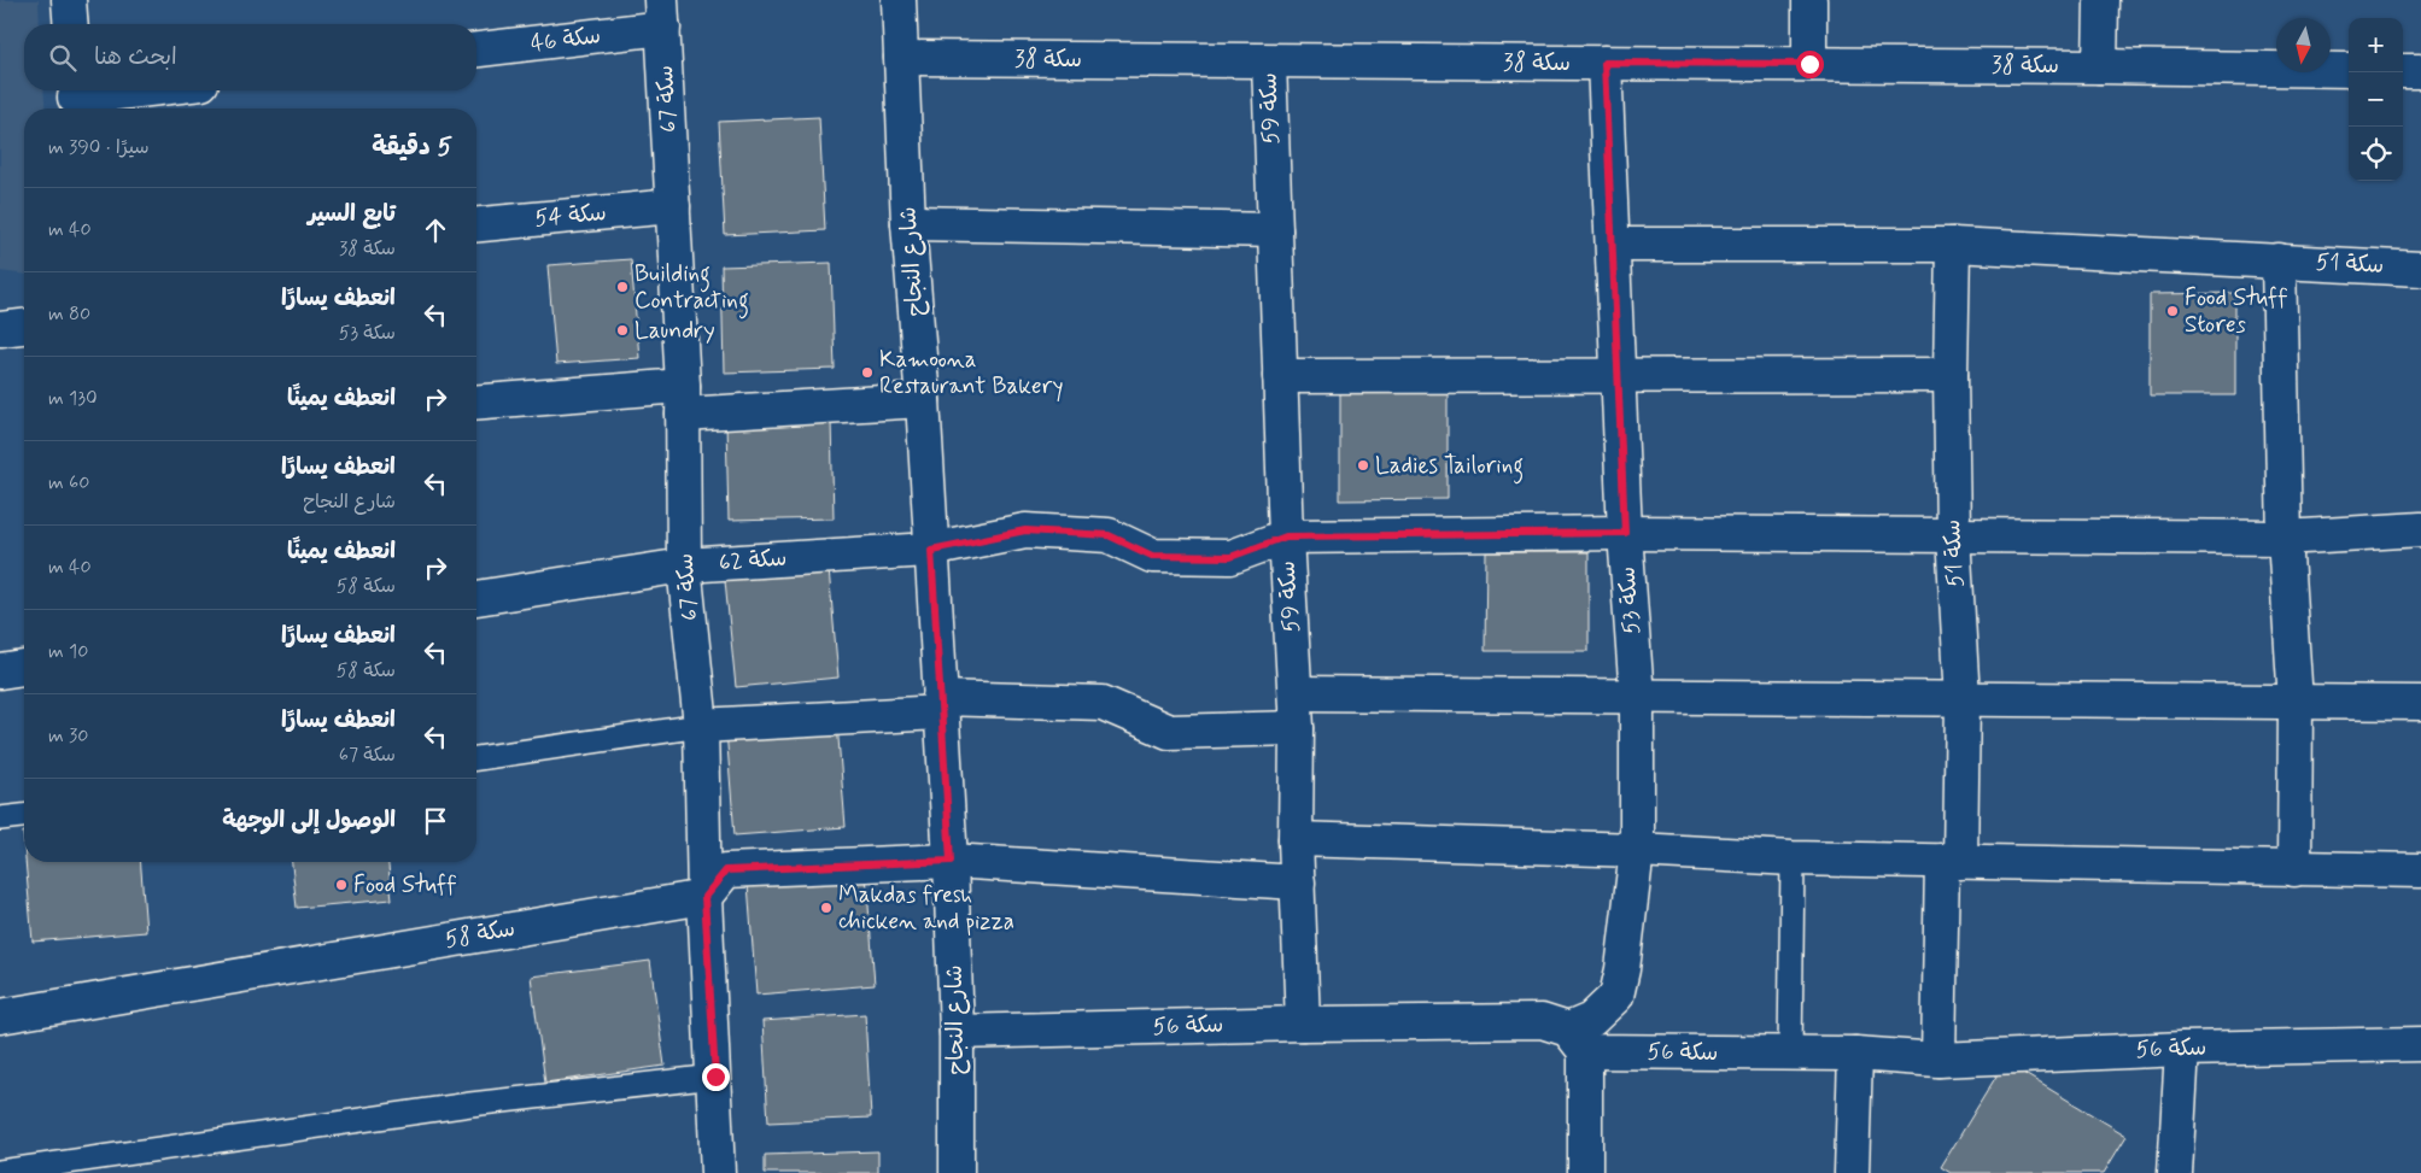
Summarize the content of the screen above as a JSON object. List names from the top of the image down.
{
  "streets": {
    "street": [
      "سكة 46",
      "سكة 38",
      "سكة 67",
      "سكة 59",
      "سكة 54",
      "شارع النجاح",
      "سكة 51",
      "سكة 62",
      "سكة 53",
      "سكة 58",
      "سكة 56"
    ]
  },
  "crossings": [
    ["سكة 46", "سكة 67"],
    ["سكة 38", "سكة 59"],
    ["سكة 38", "شارع النجاح"],
    ["سكة 38", "سكة 53"],
    ["سكة 67", "سكة 54"],
    ["سكة 67", "سكة 62"],
    ["سكة 67", "سكة 58"],
    ["سكة 59", "سكة 62"],
    ["سكة 59", "سكة 56"],
    ["شارع النجاح", "سكة 62"],
    ["شارع النجاح", "سكة 56"],
    ["سكة 51", "سكة 62"],
    ["سكة 51", "سكة 53"],
    ["سكة 51", "سكة 56"],
    ["سكة 62", "سكة 53"],
    ["سكة 53", "سكة 56"]
  ],
  "places": [
    "Building Contracting",
    "Food Stuff Stores",
    "Laundry",
    "Kamoona Restaurant Bakery",
    "Ladies Tailoring",
    "Food Stuff",
    "Makdas fresh chicken and pizza"
  ],
  "north": "bottom",
  "page": {
    "map_buttons": ["+", "−"],
    "search": "ابحث هنا",
    "heading": ["5 دقيقة", "سيرًا · 390 m"],
    "list": [
      ["تابع السير", "سكة 38", "40 m"],
      ["انعطف يسارًا", "سكة 53", "80 m"],
      ["انعطف يمينًا", "130 m"],
      ["انعطف يسارًا", "شارع النجاح", "60 m"],
      ["انعطف يمينًا", "سكة 58", "40 m"],
      ["انعطف يسارًا", "سكة 58", "10 m"],
      ["انعطف يسارًا", "سكة 67", "30 m"],
      "الوصول إلى الوجهة"
    ]
  }
}
